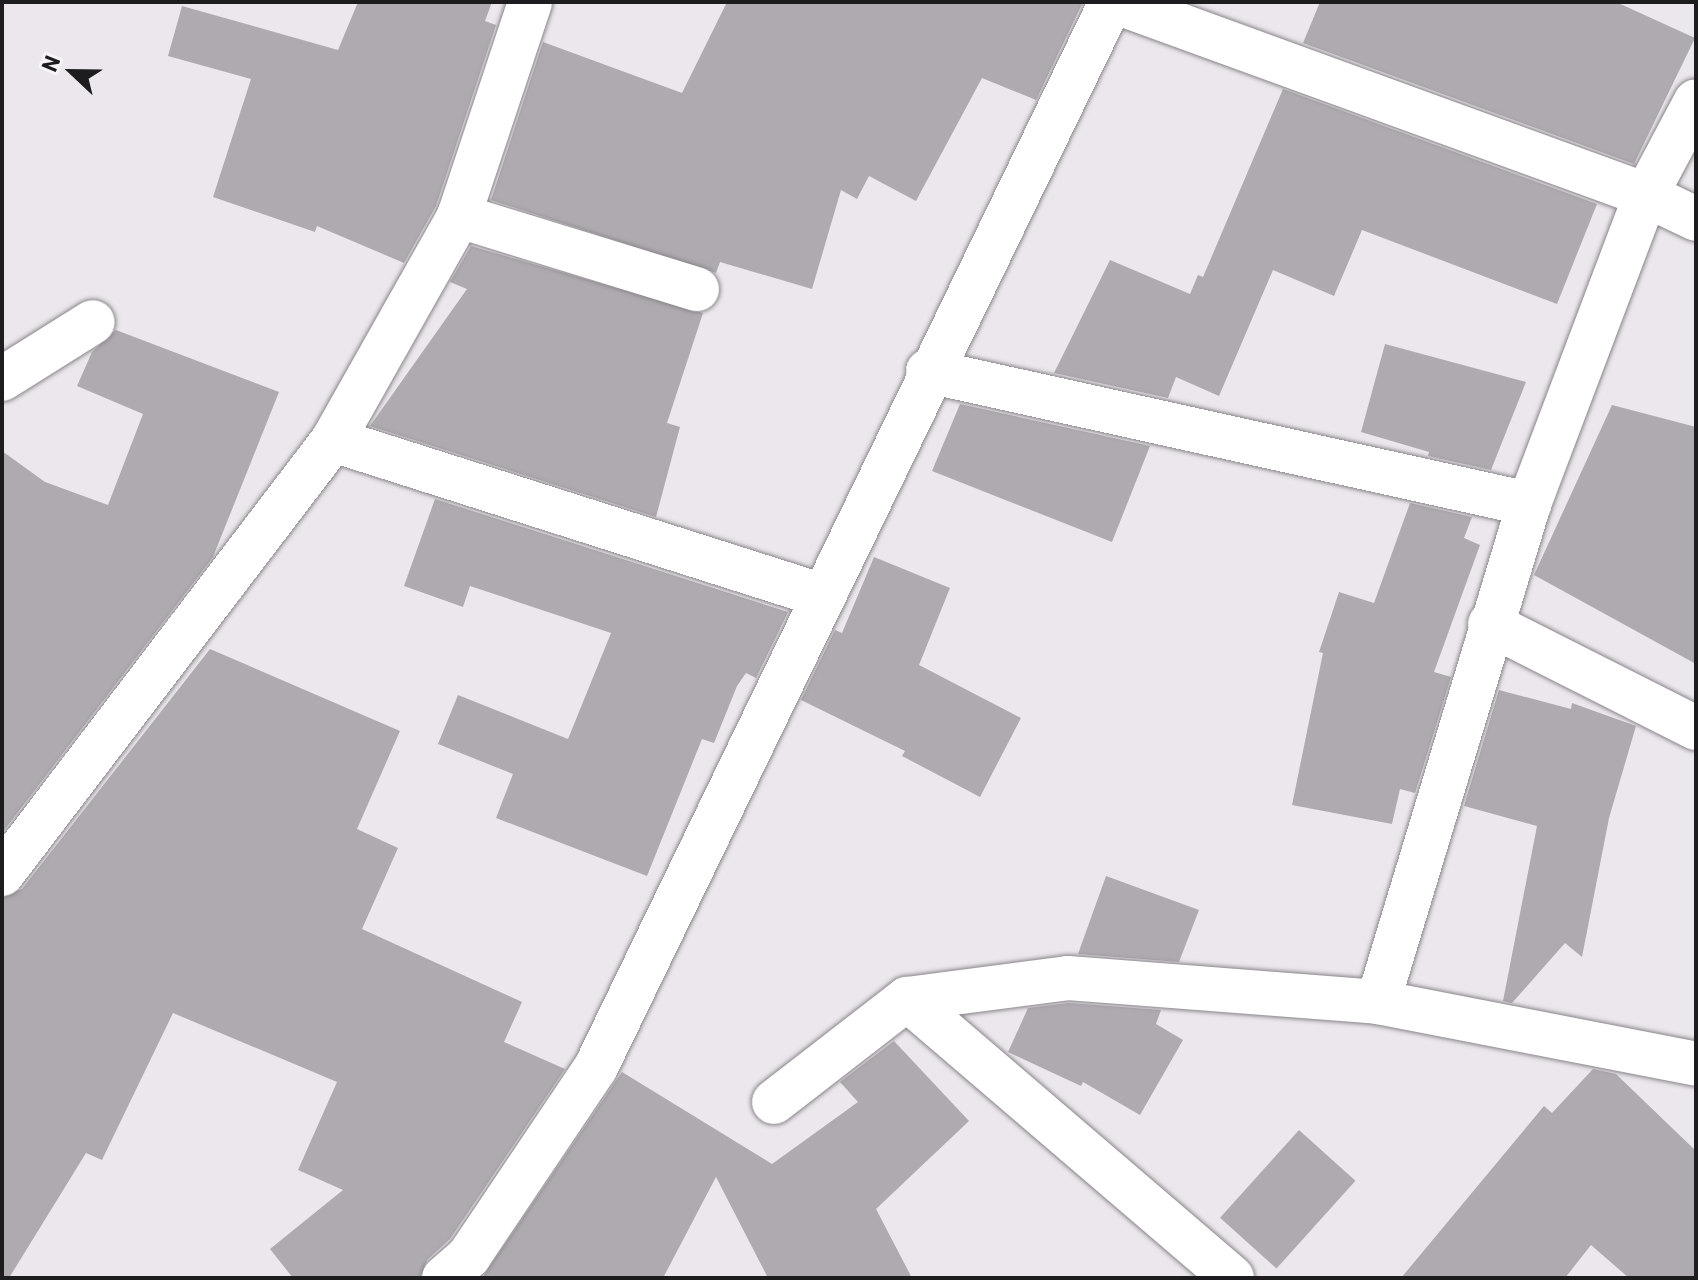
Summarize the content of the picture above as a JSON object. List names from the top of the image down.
{
  "north": "left"
}
